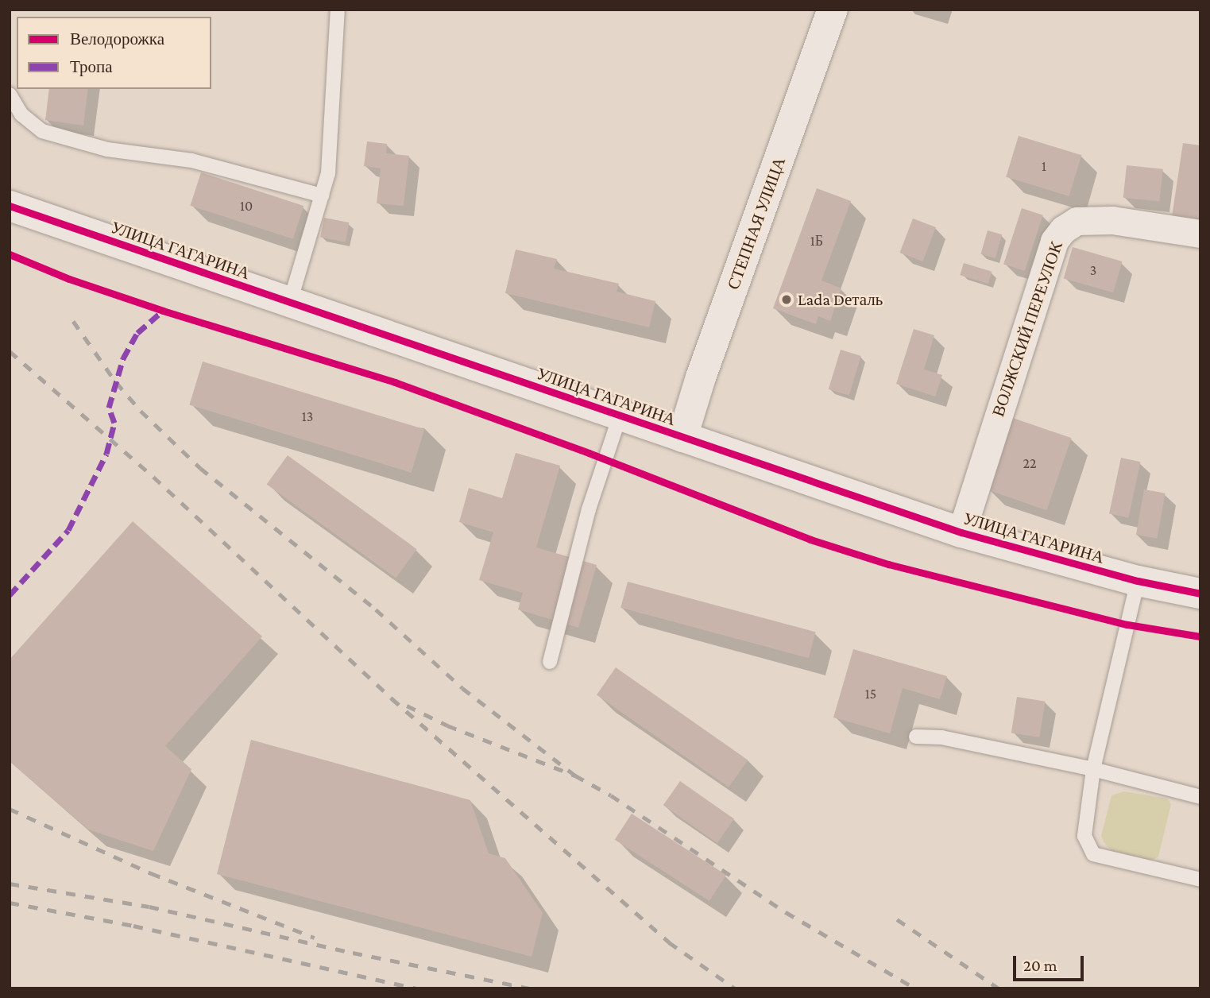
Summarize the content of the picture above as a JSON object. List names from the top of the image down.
{
  "streets": {
    "street": ["СТЕПНАЯ УЛИЦА", "УЛИЦА ГАГАРИНА", "ВОЛЖСКИЙ ПЕРЕУЛОК"]
  },
  "crossings": [
    ["СТЕПНАЯ УЛИЦА", "УЛИЦА ГАГАРИНА"],
    ["УЛИЦА ГАГАРИНА", "ВОЛЖСКИЙ ПЕРЕУЛОК"]
  ],
  "places": ["Lada Dеталь"],
  "house_numbers": [
    "1",
    "10",
    "1Б",
    "3",
    "13",
    "22",
    "15"
  ],
  "legend": ["Велодорожка", "Тропа"],
  "scale_bar": "20 m"
}
